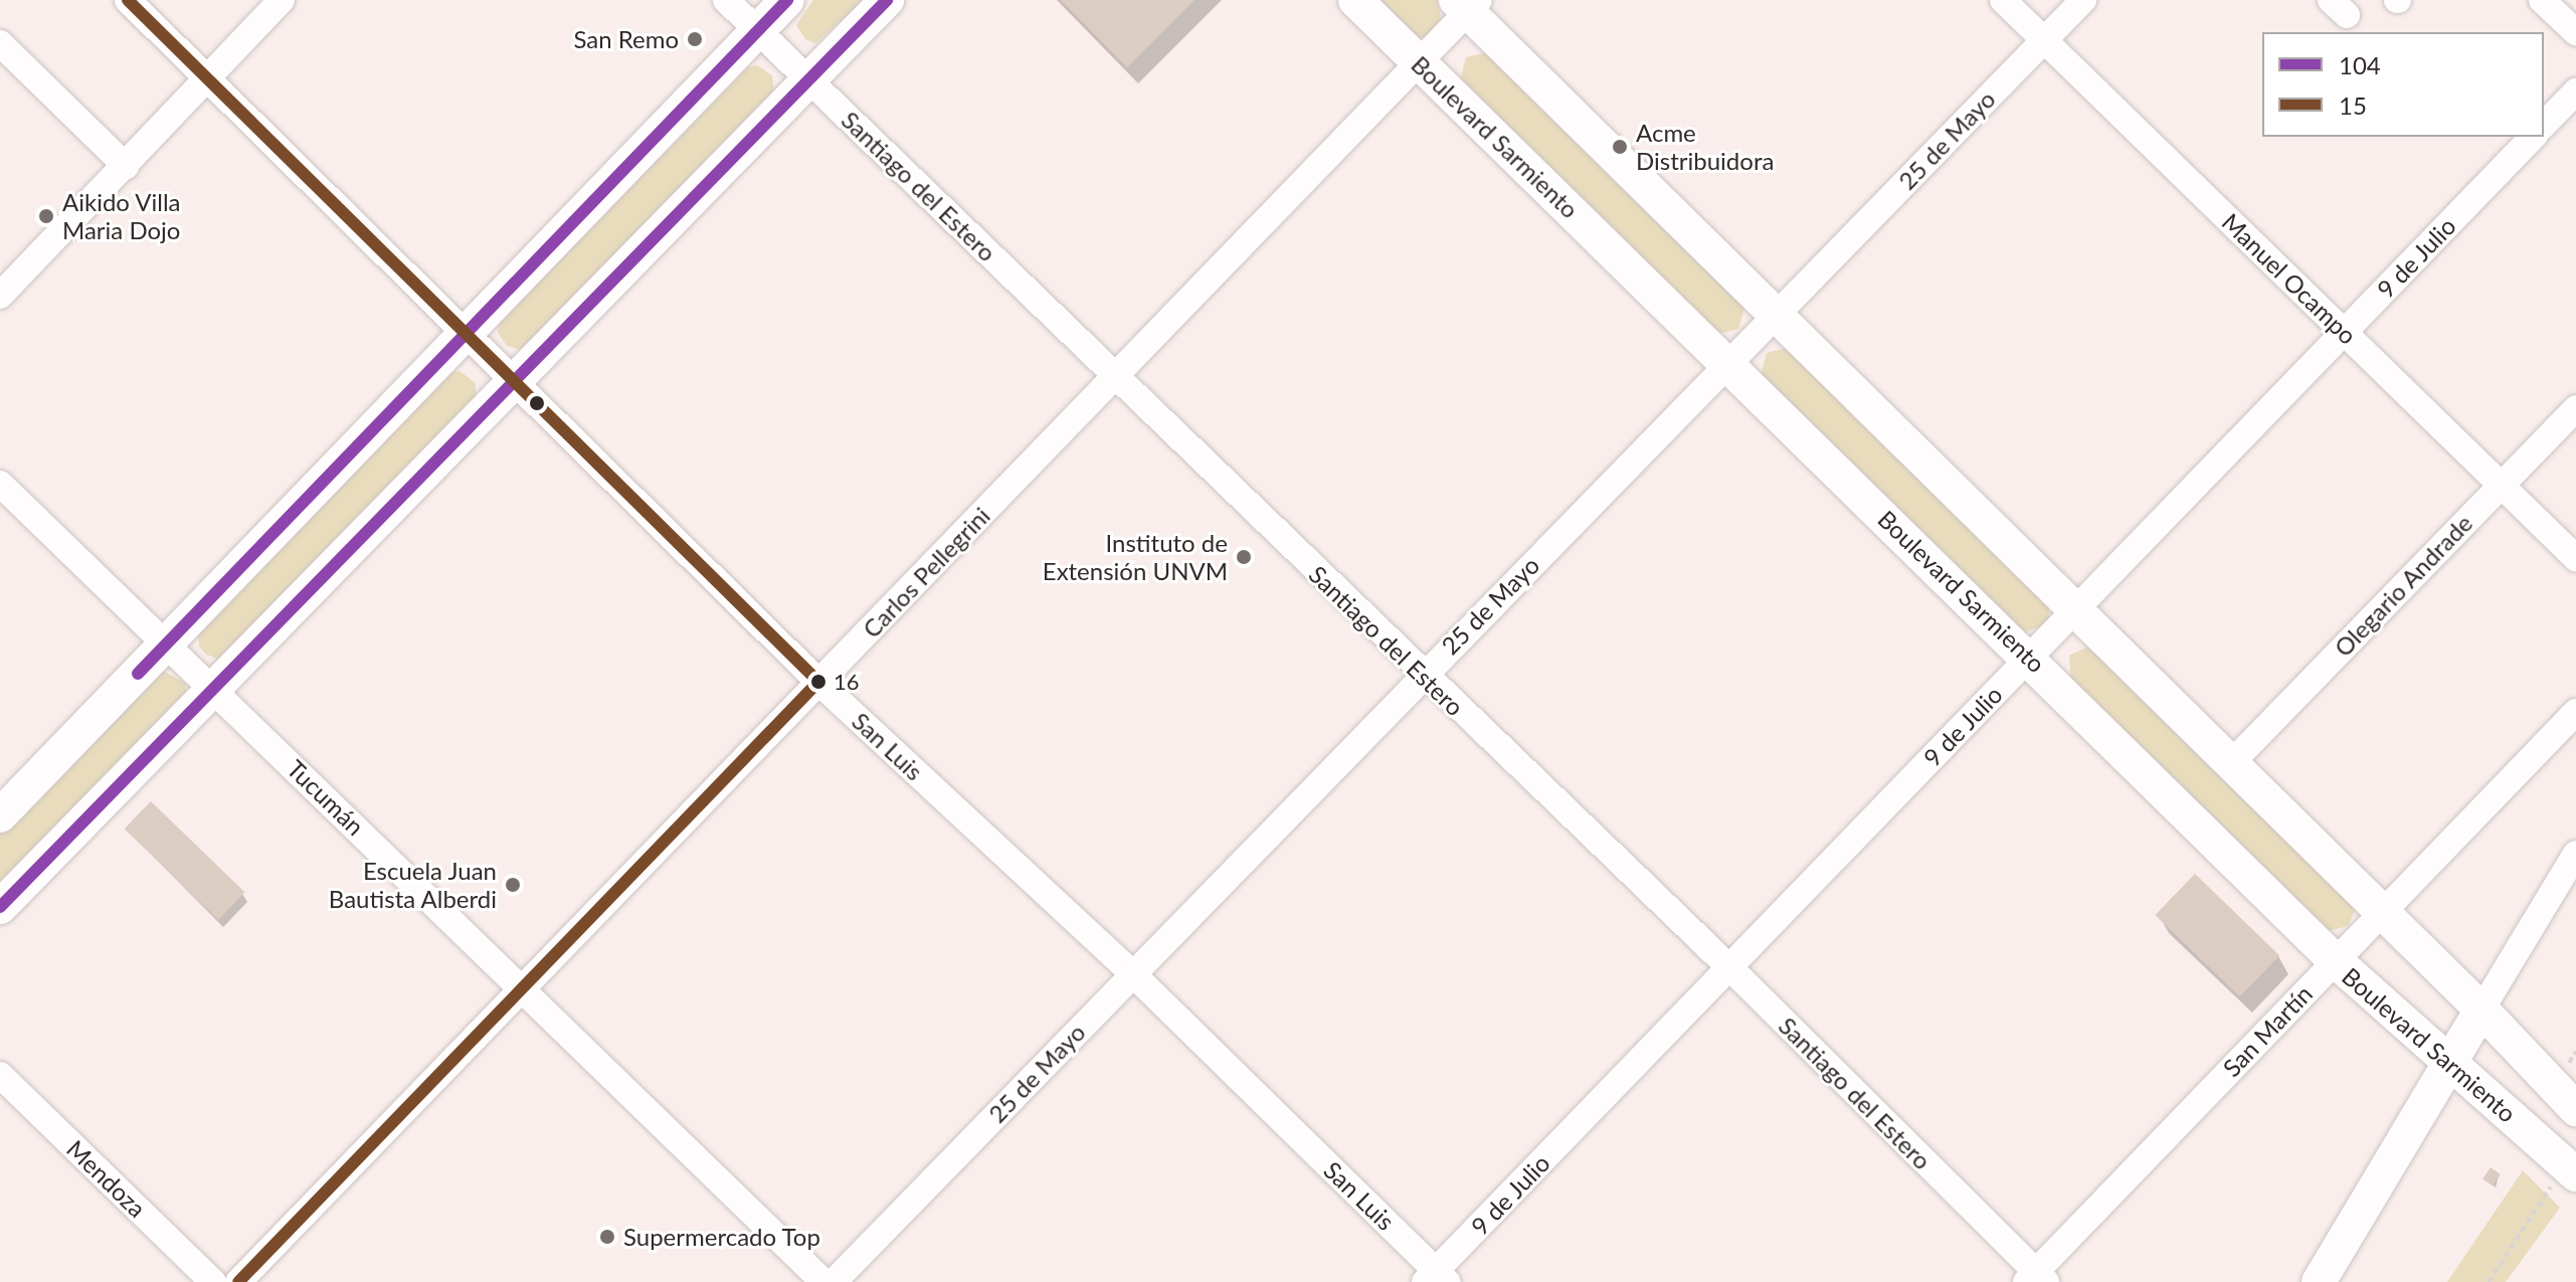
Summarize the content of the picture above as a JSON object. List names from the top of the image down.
{
  "streets": {
    "main road": ["Boulevard Sarmiento"],
    "street": [
      "25 de Mayo",
      "Santiago del Estero",
      "9 de Julio",
      "Manuel Ocampo",
      "Carlos Pellegrini",
      "Olegario Andrade",
      "San Luis",
      "Tucumán",
      "San Martín",
      "Mendoza"
    ]
  },
  "crossings": [
    ["Boulevard Sarmiento", "25 de Mayo"],
    ["Boulevard Sarmiento", "9 de Julio"],
    ["Boulevard Sarmiento", "Carlos Pellegrini"],
    ["Boulevard Sarmiento", "San Martín"],
    ["25 de Mayo", "Santiago del Estero"],
    ["25 de Mayo", "Manuel Ocampo"],
    ["25 de Mayo", "San Luis"],
    ["Santiago del Estero", "9 de Julio"],
    ["Santiago del Estero", "Carlos Pellegrini"],
    ["Santiago del Estero", "San Martín"],
    ["9 de Julio", "Manuel Ocampo"],
    ["9 de Julio", "San Luis"],
    ["Manuel Ocampo", "Olegario Andrade"],
    ["Carlos Pellegrini", "San Luis"],
    ["Carlos Pellegrini", "Tucumán"]
  ],
  "places": [
    "San Remo",
    "Acme Distribuidora",
    "Aikido Villa Maria Dojo",
    "Instituto de Extensión UNVM",
    "16",
    "Escuela Juan Bautista Alberdi",
    "Supermercado Top"
  ],
  "lines": ["transit line 104", "transit line 15"],
  "legend": ["104", "15"]
}
